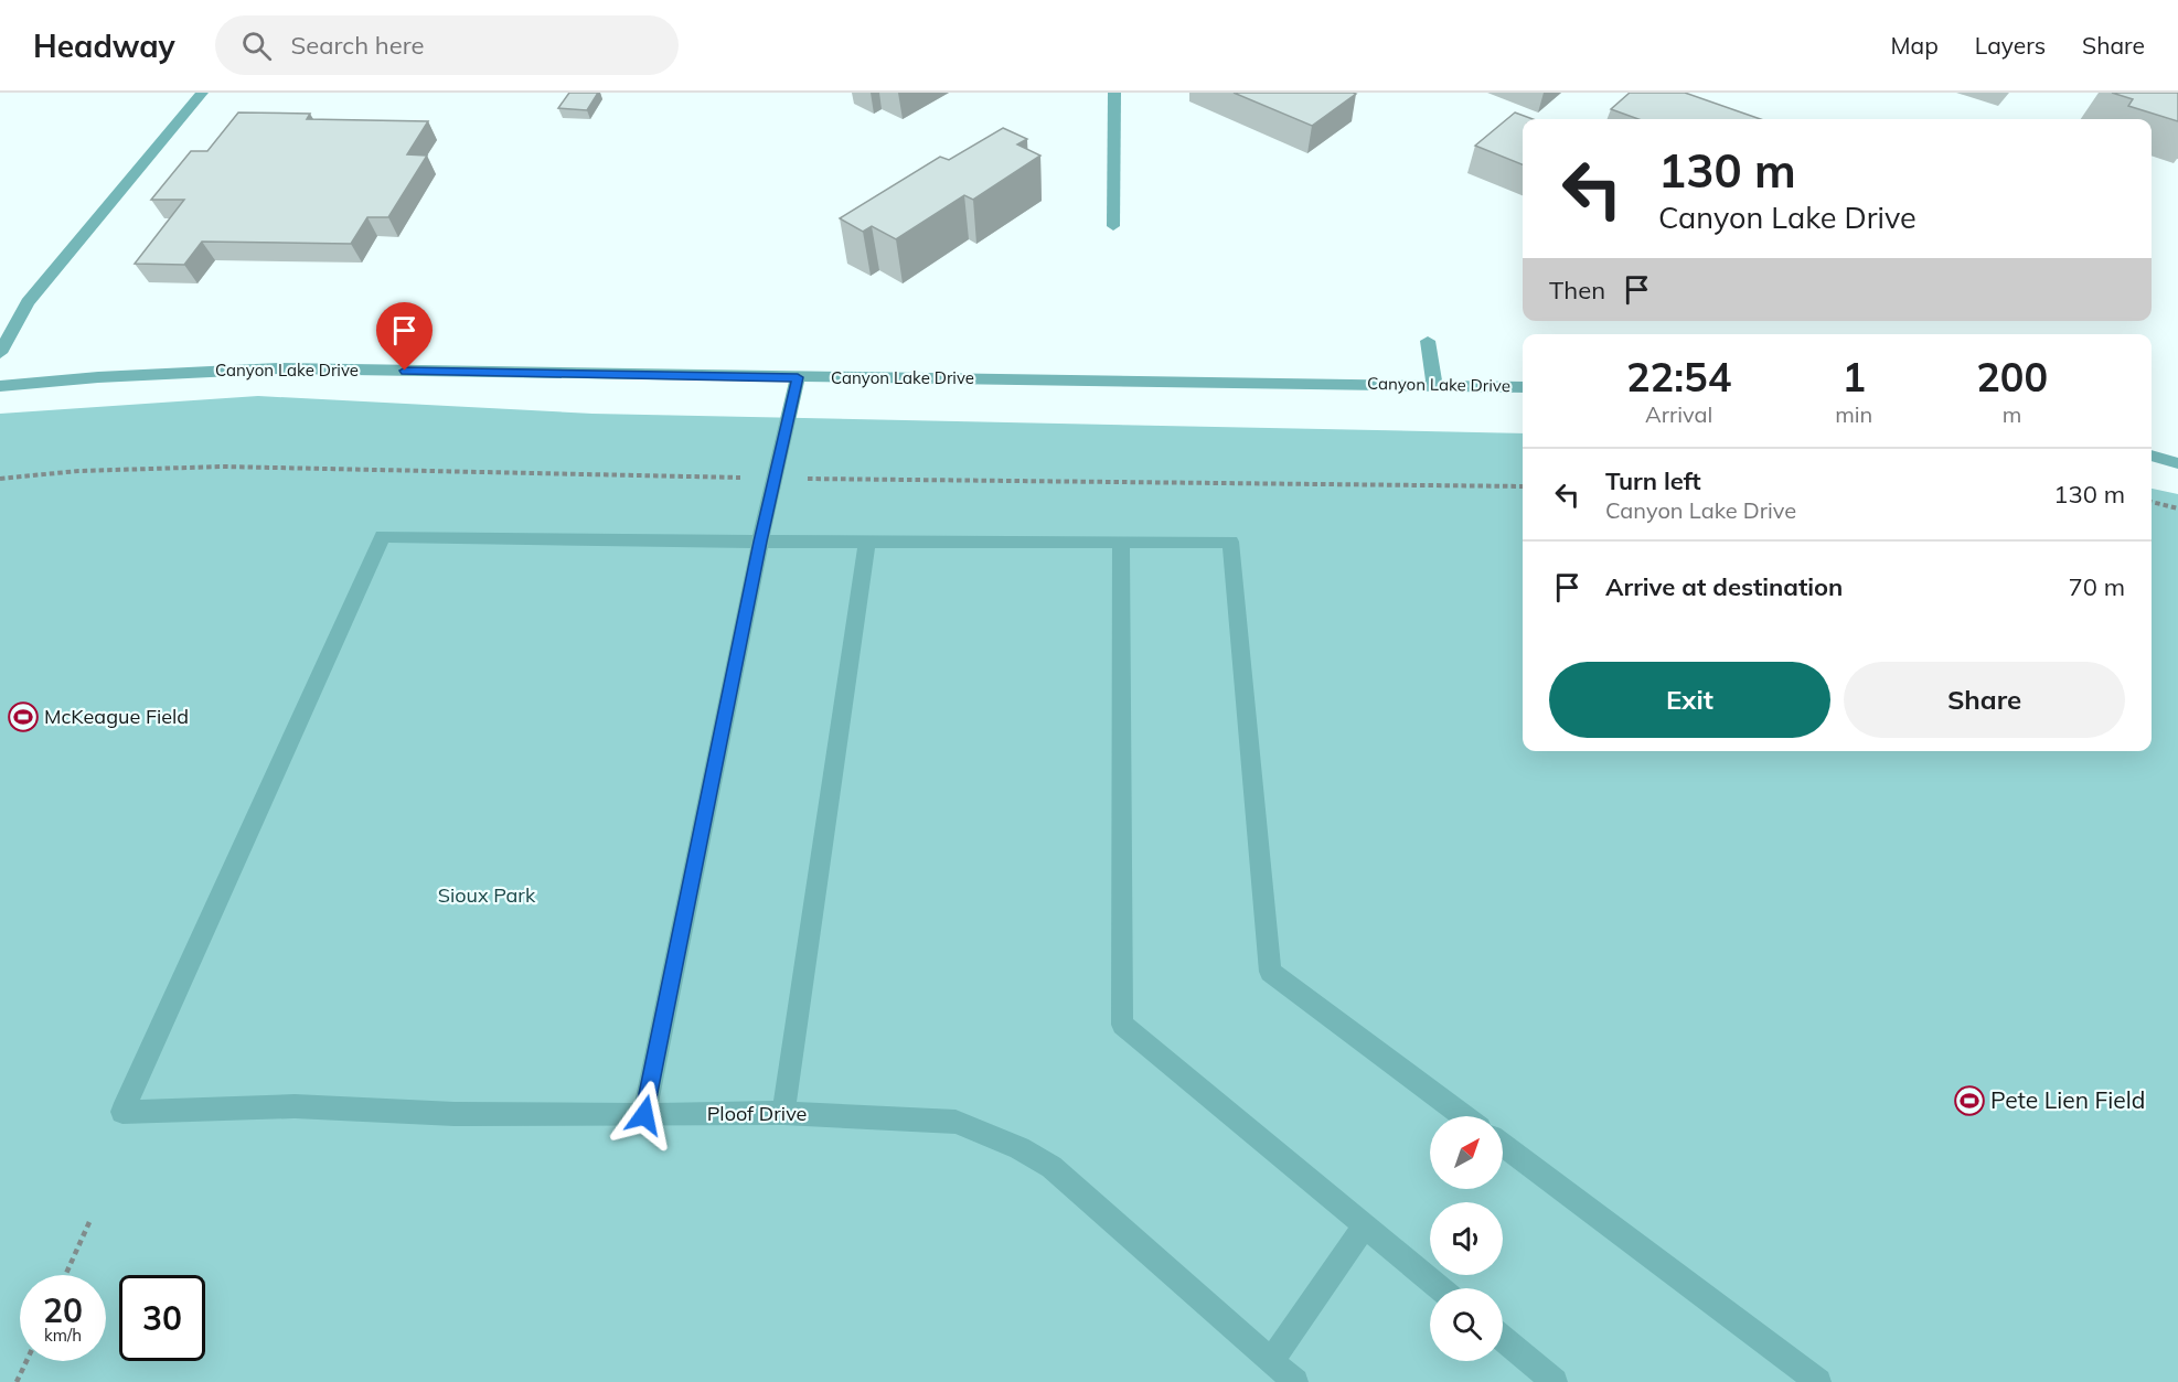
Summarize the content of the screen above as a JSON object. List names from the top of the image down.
{
  "streets": {
    "street": ["Canyon Lake Drive", "Ploof Drive"]
  },
  "parks": ["Sioux Park"],
  "places": {
    "sports": ["McKeague Field", "Pete Lien Field"]
  },
  "north": "top right",
  "page": {
    "header": "Headway",
    "search": "Search here",
    "nav": ["Map", "Layers", "Share"],
    "turn": ["130 m", "Canyon Lake Drive"],
    "then": "Then",
    "eta": [
      "22:54",
      "Arrival",
      "1",
      "min",
      "200",
      "m"
    ],
    "list": [
      {
        "name": "Turn left",
        "note": "Canyon Lake Drive",
        "value": "130 m"
      },
      {
        "name": "Arrive at destination",
        "value": "70 m"
      }
    ],
    "buttons": ["Exit", "Share"],
    "speed": "20 km/h",
    "limit": "30"
  }
}
